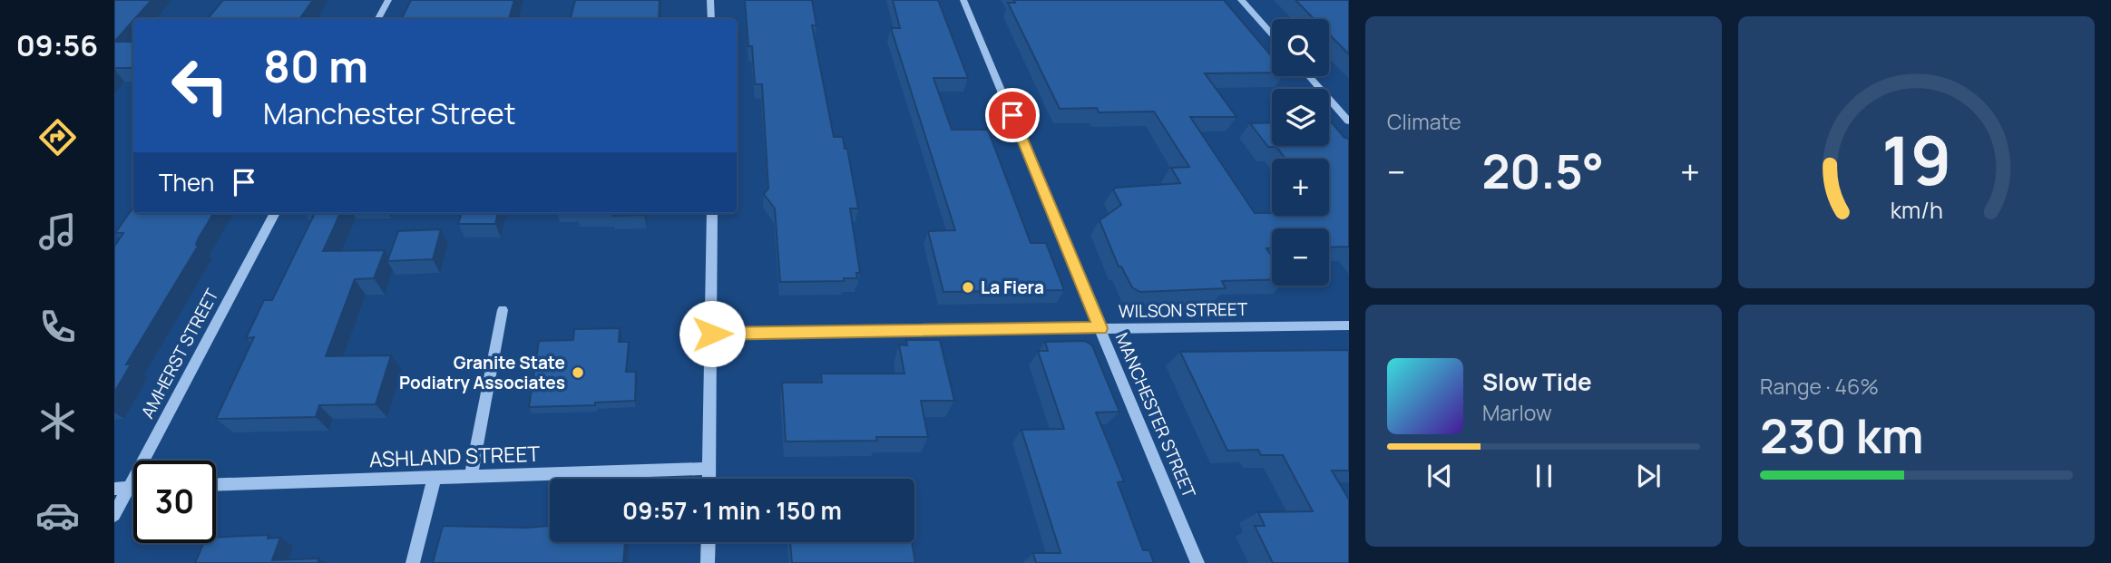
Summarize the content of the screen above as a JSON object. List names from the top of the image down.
{
  "streets": {
    "street": [
      "WILSON STREET",
      "AMHERST STREET",
      "MANCHESTER STREET",
      "ASHLAND STREET"
    ]
  },
  "crossings": [
    ["WILSON STREET", "MANCHESTER STREET"]
  ],
  "places": ["La Fiera", "Granite State Podiatry Associates"],
  "page": {
    "tabs": "09:56",
    "tile": [
      "Climate",
      ["Range · 46%", "230 km"]
    ],
    "map_buttons": ["+", "−"],
    "turn": ["80 m", "Manchester Street"],
    "heat": ["−", "20.5°", "+"],
    "then": "Then",
    "song": ["Slow Tide", "Marlow"],
    "limit": "30",
    "trip": "09:57 · 1 min · 150 m",
    "gauge": ["19", "km/h"]
  }
}
